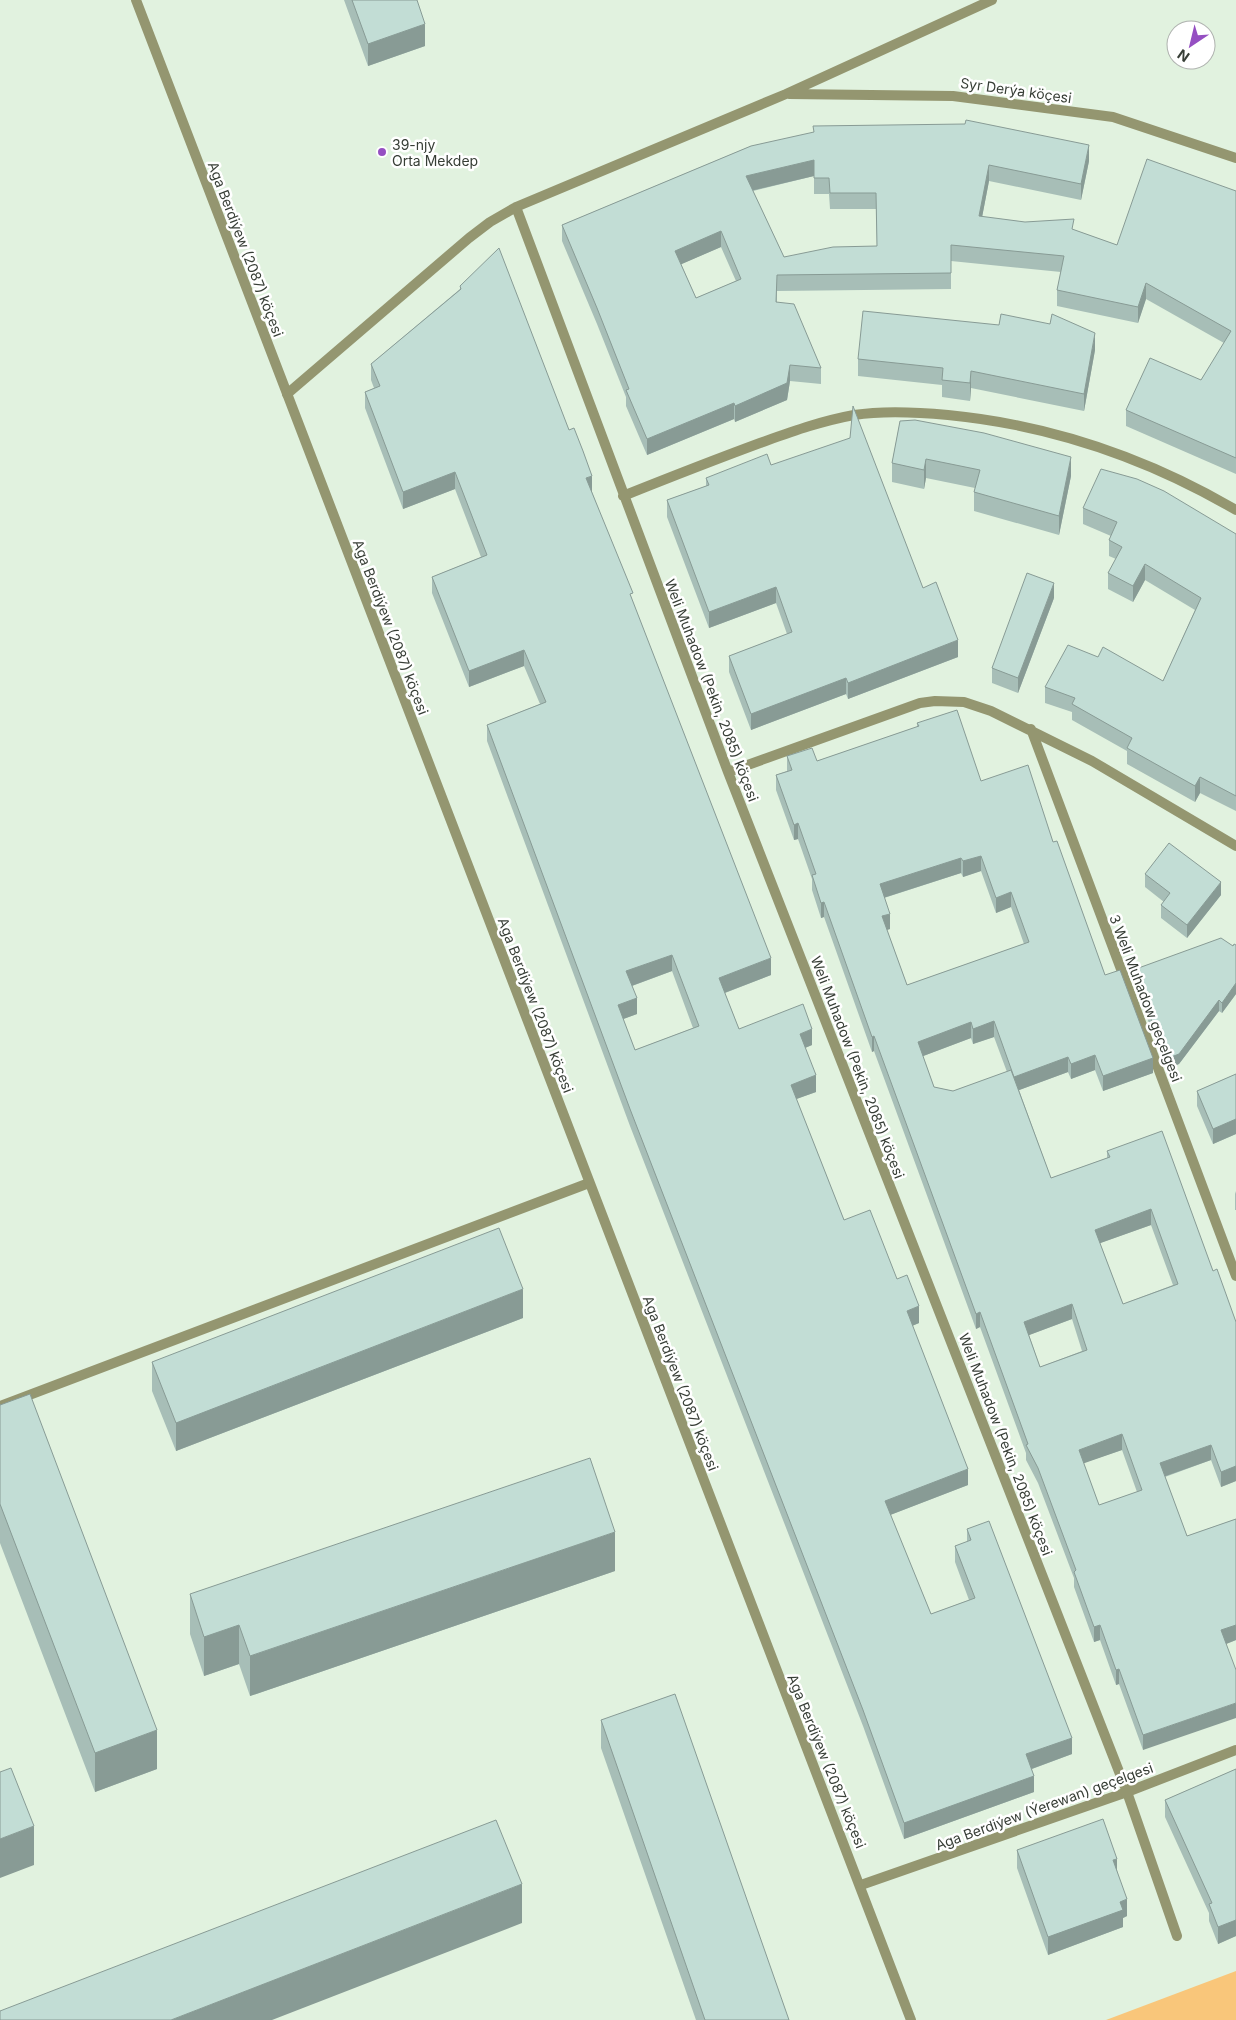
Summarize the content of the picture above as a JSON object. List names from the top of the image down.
{
  "streets": {
    "street": [
      "Syr Derýa köçesi",
      "Aga Berdiýew (2087) köçesi",
      "Weli Muhadow (Pekin, 2085) köçesi",
      "3 Weli Muhadow geçelgesi",
      "Aga Berdiýew (Ýerewan) geçelgesi"
    ]
  },
  "crossings": [
    ["Aga Berdiýew (2087) köçesi", "Aga Berdiýew (Ýerewan) geçelgesi"],
    ["Weli Muhadow (Pekin, 2085) köçesi", "Aga Berdiýew (Ýerewan) geçelgesi"]
  ],
  "places": ["39-njy Orta Mekdep"],
  "north": "bottom left"
}
